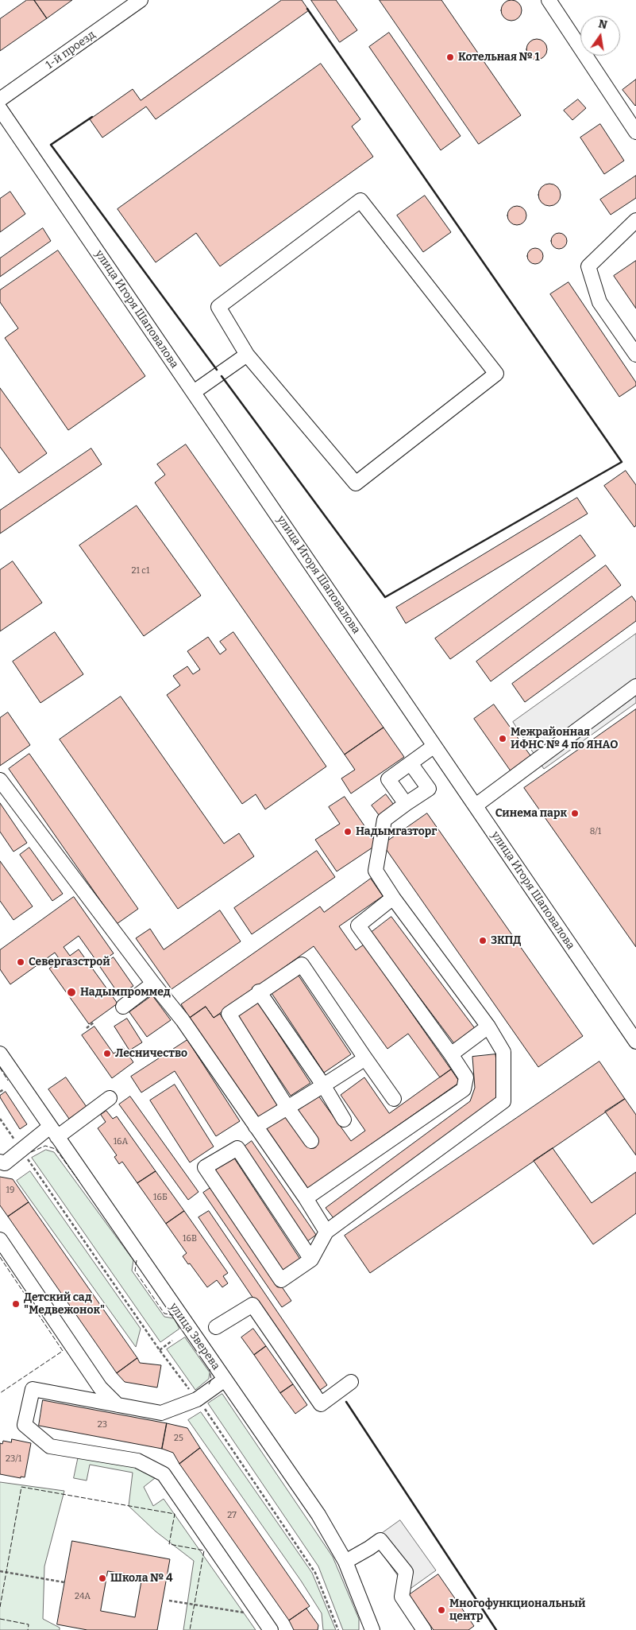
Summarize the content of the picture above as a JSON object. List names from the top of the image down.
{
  "streets": {
    "street": ["1-й проезд", "улица Игоря Шаповалова", "улица Зверева"]
  },
  "places": [
    "Котельная № 1",
    "Межрайонная ИФНС № 4 по ЯНАО",
    "Синема парк",
    "Надымгазторг",
    "ЗКПД",
    "Севергазстрой",
    "Надымпроммед",
    "Лесничество",
    "Детский сад \"Медвежонок\"",
    "Школа № 4",
    "Многофункциональный центр"
  ],
  "house_numbers": [
    "21 с1",
    "8/1",
    "16А",
    "19",
    "16Б",
    "16В",
    "23",
    "25",
    "23/1",
    "27",
    "24А"
  ],
  "north": "top"
}
